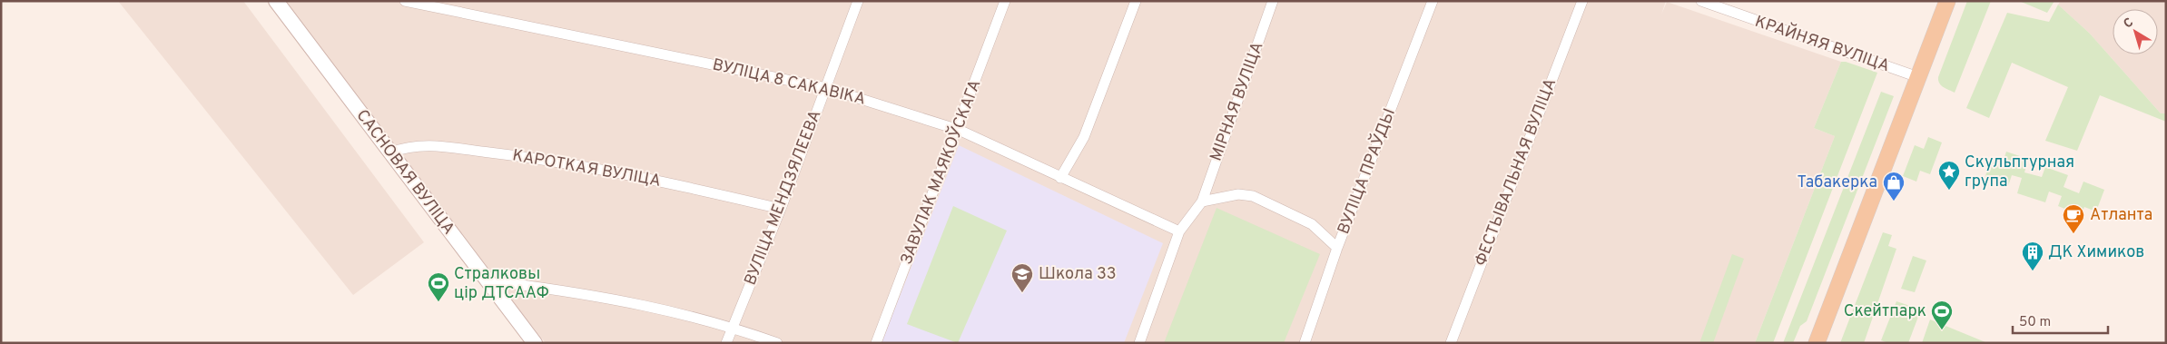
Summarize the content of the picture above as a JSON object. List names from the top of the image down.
{
  "streets": {
    "main road": ["САСНОВАЯ ВУЛІЦА"],
    "street": [
      "КРАЙНЯЯ ВУЛІЦА",
      "ВУЛІЦА 8 САКАВІКА",
      "МІРНАЯ ВУЛІЦА",
      "КАРОТКАЯ ВУЛІЦА",
      "ВУЛІЦА ПРАЎДЫ",
      "ЗАВУЛАК МАЯКОЎСКАГА",
      "ФЕСТЫВАЛЬНАЯ ВУЛІЦА",
      "ВУЛІЦА МЕНДЗЯЛЕЕВА"
    ]
  },
  "crossings": [
    ["ВУЛІЦА 8 САКАВІКА", "МІРНАЯ ВУЛІЦА"],
    ["ВУЛІЦА 8 САКАВІКА", "ЗАВУЛАК МАЯКОЎСКАГА"],
    ["ВУЛІЦА 8 САКАВІКА", "ВУЛІЦА МЕНДЗЯЛЕЕВА"],
    ["КАРОТКАЯ ВУЛІЦА", "САСНОВАЯ ВУЛІЦА"],
    ["КАРОТКАЯ ВУЛІЦА", "ВУЛІЦА МЕНДЗЯЛЕЕВА"]
  ],
  "places": {
    "place": ["Скульптурная група"],
    "shop": ["Табакерка"],
    "cafe": ["Атланта"],
    "building": ["ДК Химиков"],
    "school or university": ["Школа 33"],
    "sports": ["Стралковы цір ДТСААФ", "Скейтпарк"]
  },
  "scale_bar": "50 m",
  "north": "top left"
}
